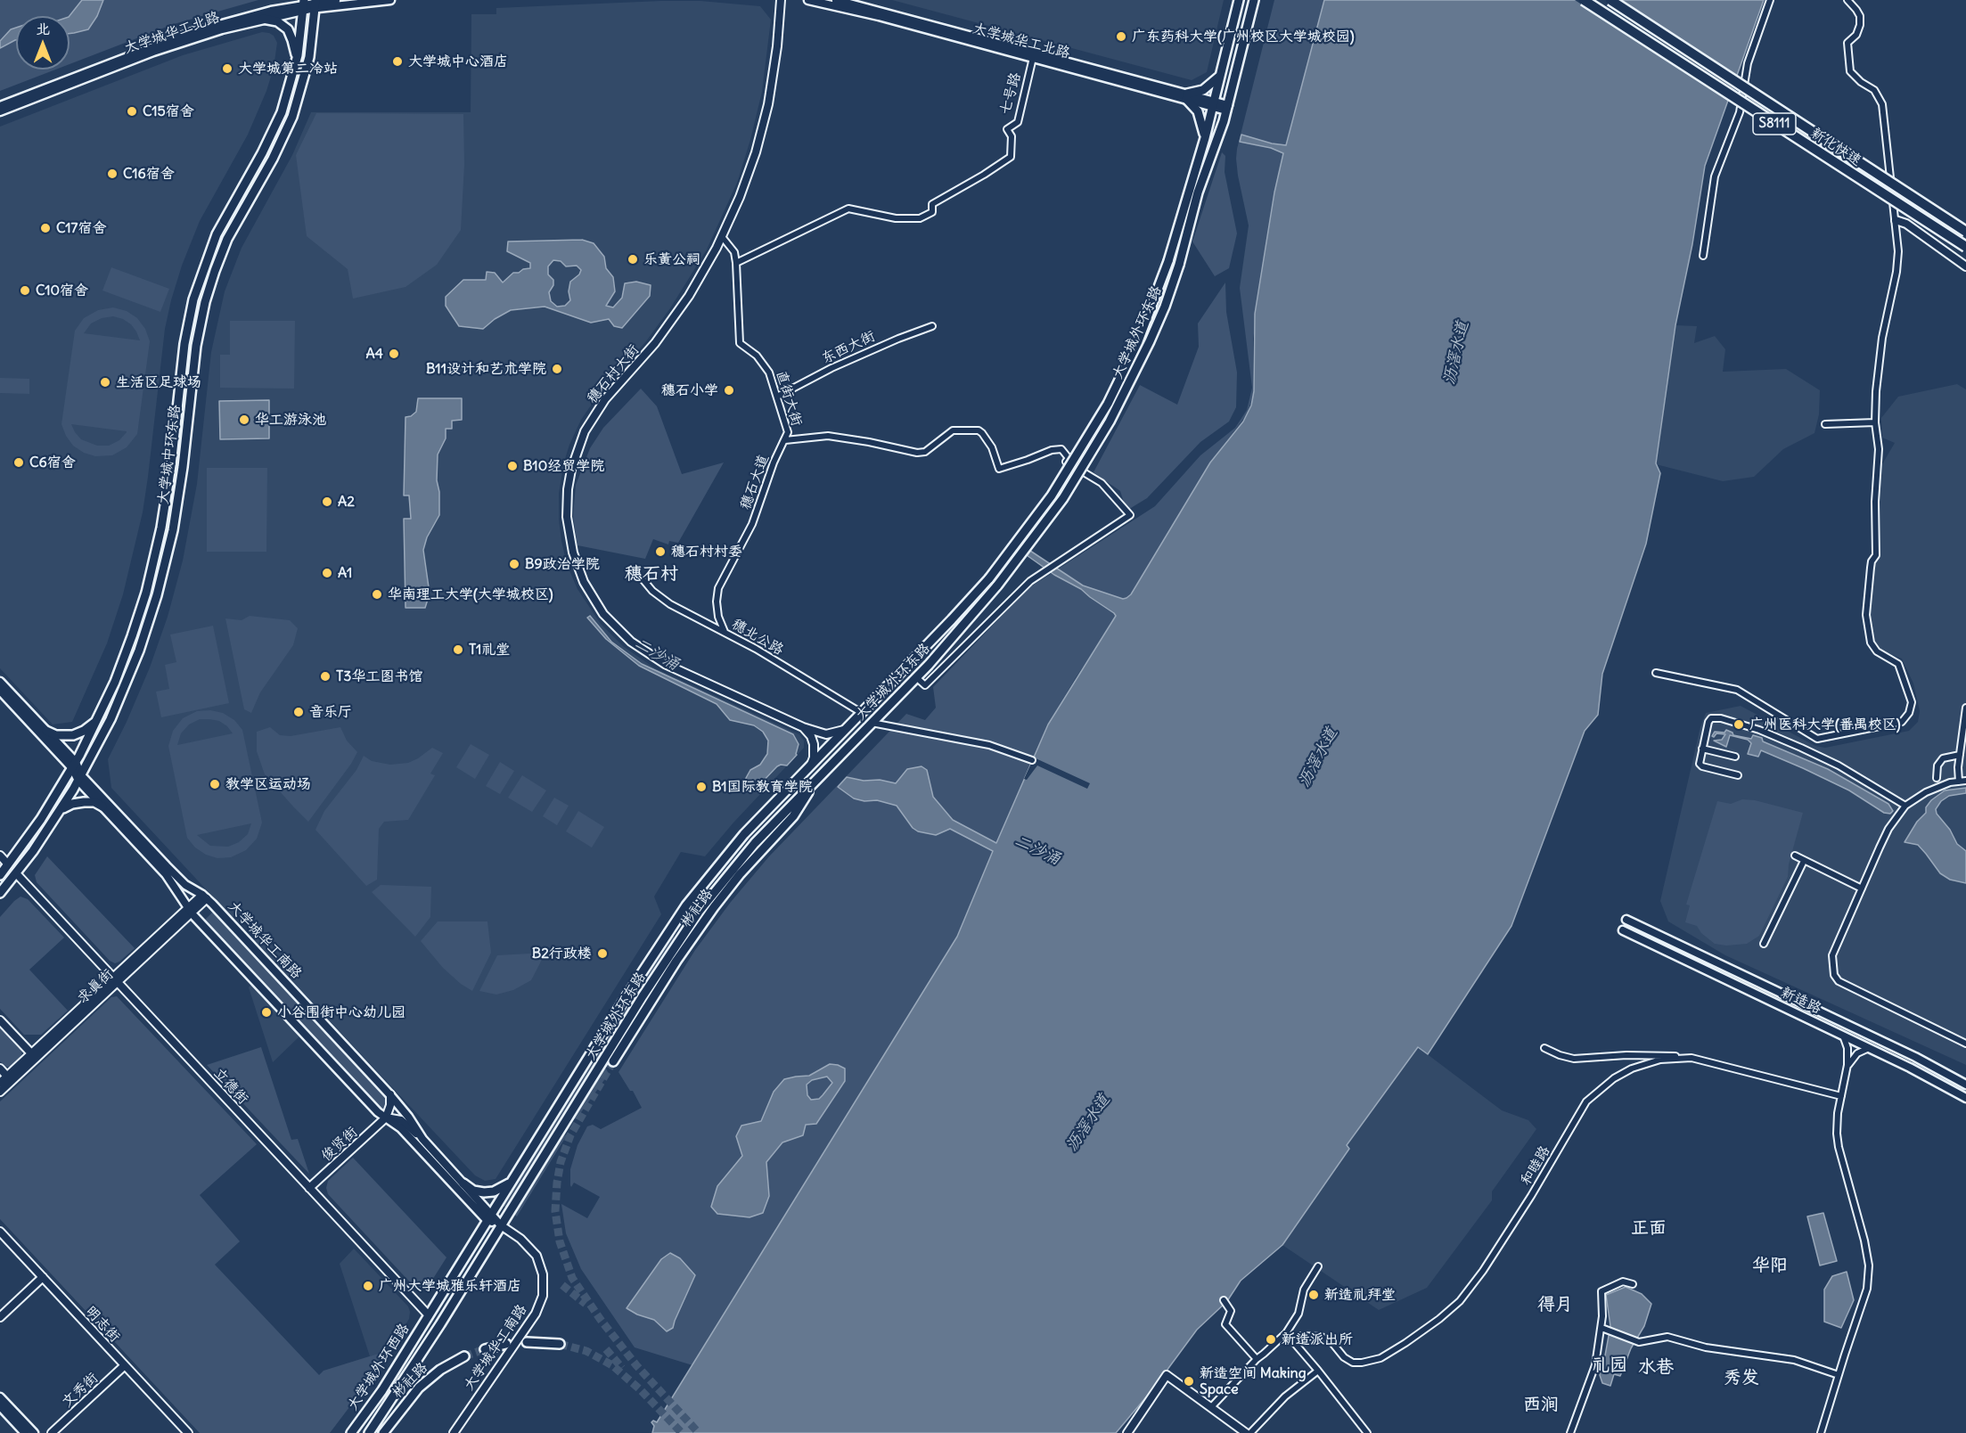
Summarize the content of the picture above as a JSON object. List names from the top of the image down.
{
  "streets": {
    "highway": ["S8111", "新化快速"],
    "main road": [
      "大学城华工北路",
      "大学城外环东路",
      "大学城中环东路",
      "彬社路",
      "大学城华工南路",
      "新造路",
      "大学城外环西路"
    ],
    "street": [
      "七号路",
      "东西大街",
      "穗石村大街",
      "直街大街",
      "穗石大道",
      "穗北公路",
      "求真街",
      "立德街",
      "俊贤街",
      "和睦路",
      "明志街",
      "文秀街"
    ]
  },
  "crossings": [
    ["大学城华工北路", "大学城外环东路"],
    ["大学城华工北路", "大学城中环东路"],
    ["七号路", "直街大街"],
    ["大学城外环东路", "穗石村大街"],
    ["大学城外环东路", "穗石大道"],
    ["大学城外环东路", "穗北公路"],
    ["大学城外环东路", "彬社路"],
    ["大学城外环东路", "大学城华工南路"],
    ["大学城外环东路", "立德街"],
    ["大学城外环东路", "大学城外环西路"],
    ["东西大街", "直街大街"],
    ["直街大街", "穗石大道"],
    ["大学城中环东路", "大学城华工南路"],
    ["大学城中环东路", "立德街"],
    ["穗石大道", "穗北公路"],
    ["大学城华工南路", "求真街"],
    ["大学城华工南路", "俊贤街"],
    ["求真街", "立德街"],
    ["立德街", "俊贤街"],
    ["立德街", "大学城外环西路"],
    ["明志街", "文秀街"]
  ],
  "districts": [
    "穗石村",
    "正面",
    "华阳",
    "得月",
    "礼园",
    "水巷",
    "秀发",
    "西涧"
  ],
  "water": ["沥滘水道", "二沙涌"],
  "places": [
    "广东药科大学(广州校区大学城校园)",
    "大学城中心酒店",
    "大学城第二冷站",
    "C15宿舍",
    "C16宿舍",
    "C17宿舍",
    "乐黄公祠",
    "C10宿舍",
    "A4",
    "B11设计和艺术学院",
    "生活区足球场",
    "穗石小学",
    "华工游泳池",
    "C6宿舍",
    "B10经贸学院",
    "A2",
    "穗石村村委",
    "B9政治学院",
    "A1",
    "华南理工大学(大学城校区)",
    "T1礼堂",
    "T3华工图书馆",
    "音乐厅",
    "广州医科大学(番禺校区)",
    "教学区运动场",
    "B1国际教育学院",
    "B2行政楼",
    "小谷围街中心幼儿园",
    "广州大学城雅乐轩酒店",
    "新造礼拜堂",
    "新造派出所",
    "新造空间 Making Space"
  ],
  "north": "top"
}
